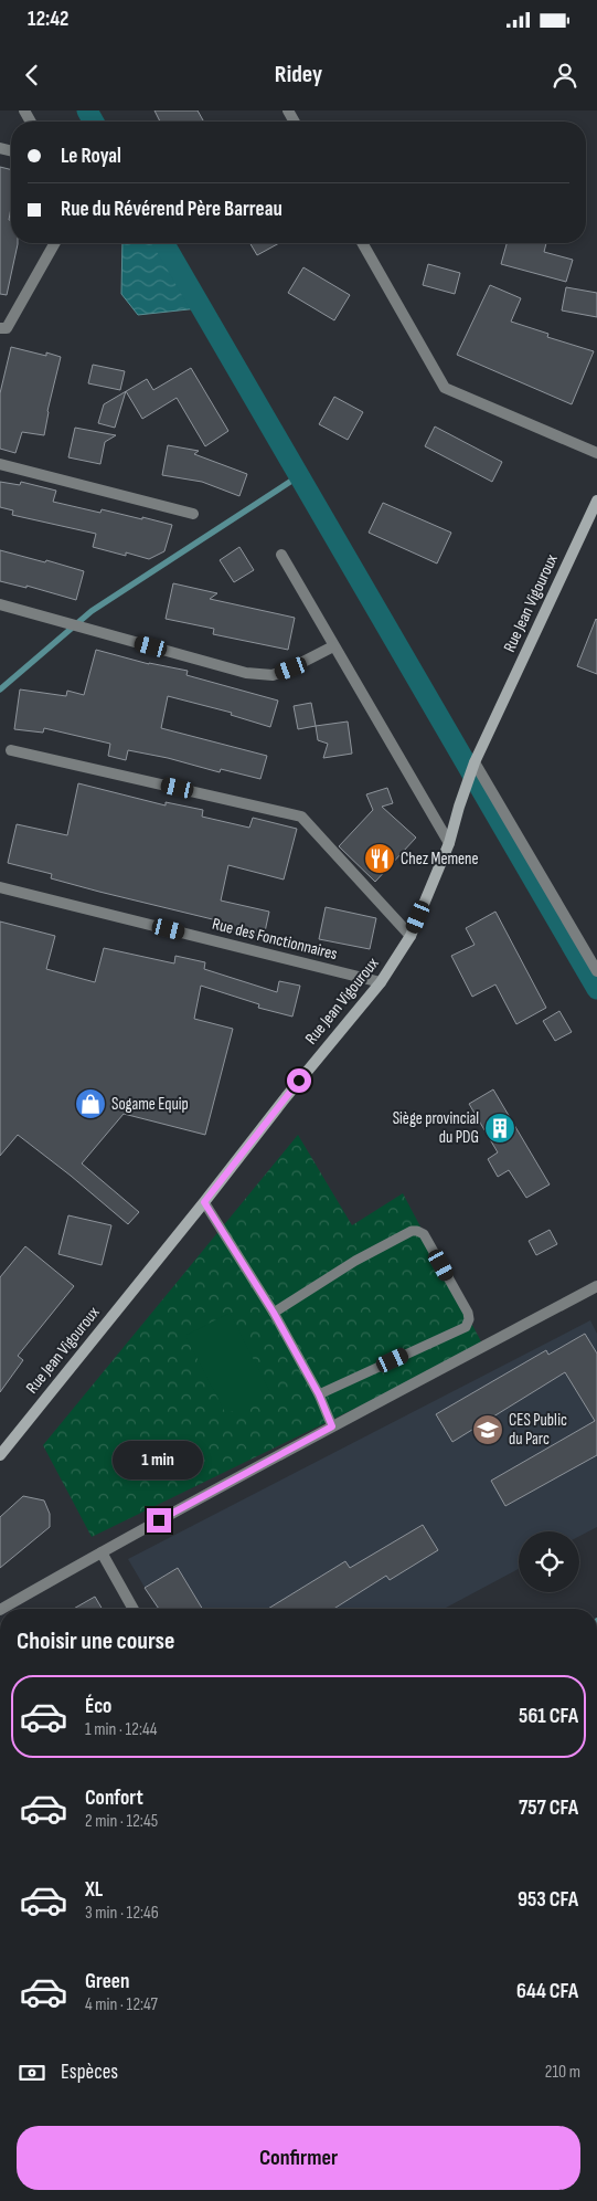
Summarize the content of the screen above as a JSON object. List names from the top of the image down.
{
  "streets": {
    "street": ["Rue Jean Vigouroux", "Rue des Fonctionnaires"]
  },
  "crossings": [
    ["Rue Jean Vigouroux", "Rue des Fonctionnaires"]
  ],
  "places": {
    "restaurant": ["Chez Memene"],
    "shop": ["Sogame Equip"],
    "building": ["Siège provincial du PDG"],
    "school or university": ["CES Public du Parc"]
  },
  "page": {
    "status": "12:42",
    "header": "Ridey",
    "banner": ["Le Royal", "Rue du Révérend Père Barreau"],
    "bubble": "1 min",
    "heading": "Choisir une course",
    "list": [
      {
        "name": "Éco",
        "note": "1 min · 12:44",
        "value": "561 CFA"
      },
      {
        "name": "Confort",
        "note": "2 min · 12:45",
        "value": "757 CFA"
      },
      {
        "name": "XL",
        "note": "3 min · 12:46",
        "value": "953 CFA"
      },
      {
        "name": "Green",
        "note": "4 min · 12:47",
        "value": "644 CFA"
      }
    ],
    "pay": ["Espèces", "210 m"],
    "buttons": "Confirmer"
  }
}
